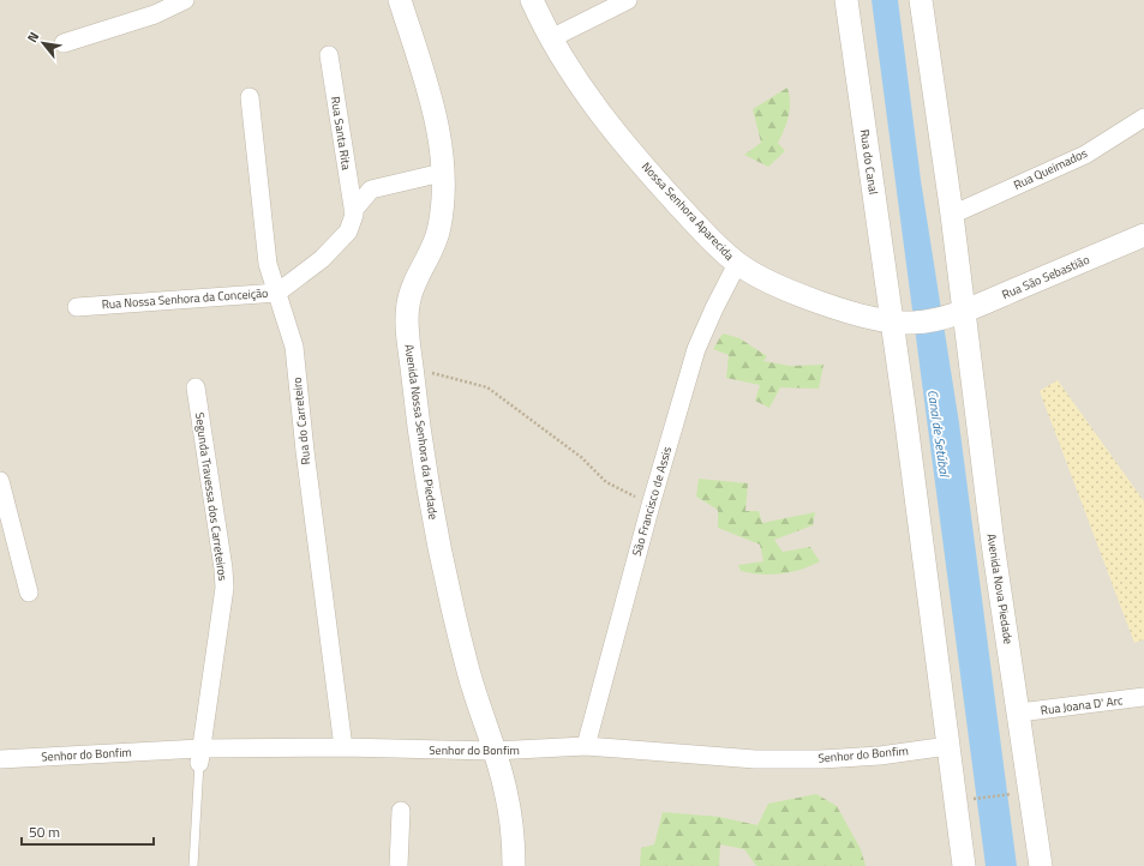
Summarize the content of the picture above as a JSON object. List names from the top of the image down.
{
  "streets": {
    "street": [
      "Rua Santa Rita",
      "Rua do Canal",
      "Rua Queimados",
      "Nossa Senhora Aparecida",
      "Rua São Sebastião",
      "Rua Nossa Senhora da Conceição",
      "Rua do Carreteiro",
      "Avenida Nossa Senhora da Piedade",
      "Segunda Travessa dos Carreteiros",
      "São Francisco de Assis",
      "Avenida Nova Piedade",
      "Rua Joana D' Arc",
      "Senhor do Bonfim"
    ]
  },
  "crossings": [
    ["Rua Santa Rita", "Rua Nossa Senhora da Conceição"],
    ["Rua do Canal", "Nossa Senhora Aparecida"],
    ["Nossa Senhora Aparecida", "Rua São Sebastião"],
    ["Nossa Senhora Aparecida", "São Francisco de Assis"],
    ["Nossa Senhora Aparecida", "Avenida Nova Piedade"],
    ["Rua São Sebastião", "Avenida Nova Piedade"],
    ["Rua Nossa Senhora da Conceição", "Rua do Carreteiro"],
    ["Rua Nossa Senhora da Conceição", "Avenida Nossa Senhora da Piedade"],
    ["Rua do Carreteiro", "Senhor do Bonfim"],
    ["Avenida Nossa Senhora da Piedade", "Senhor do Bonfim"],
    ["Segunda Travessa dos Carreteiros", "Senhor do Bonfim"],
    ["São Francisco de Assis", "Senhor do Bonfim"],
    ["Avenida Nova Piedade", "Rua Joana D' Arc"]
  ],
  "water": ["Canal de Setúbal"],
  "scale_bar": "50 m",
  "north": "top left"
}
